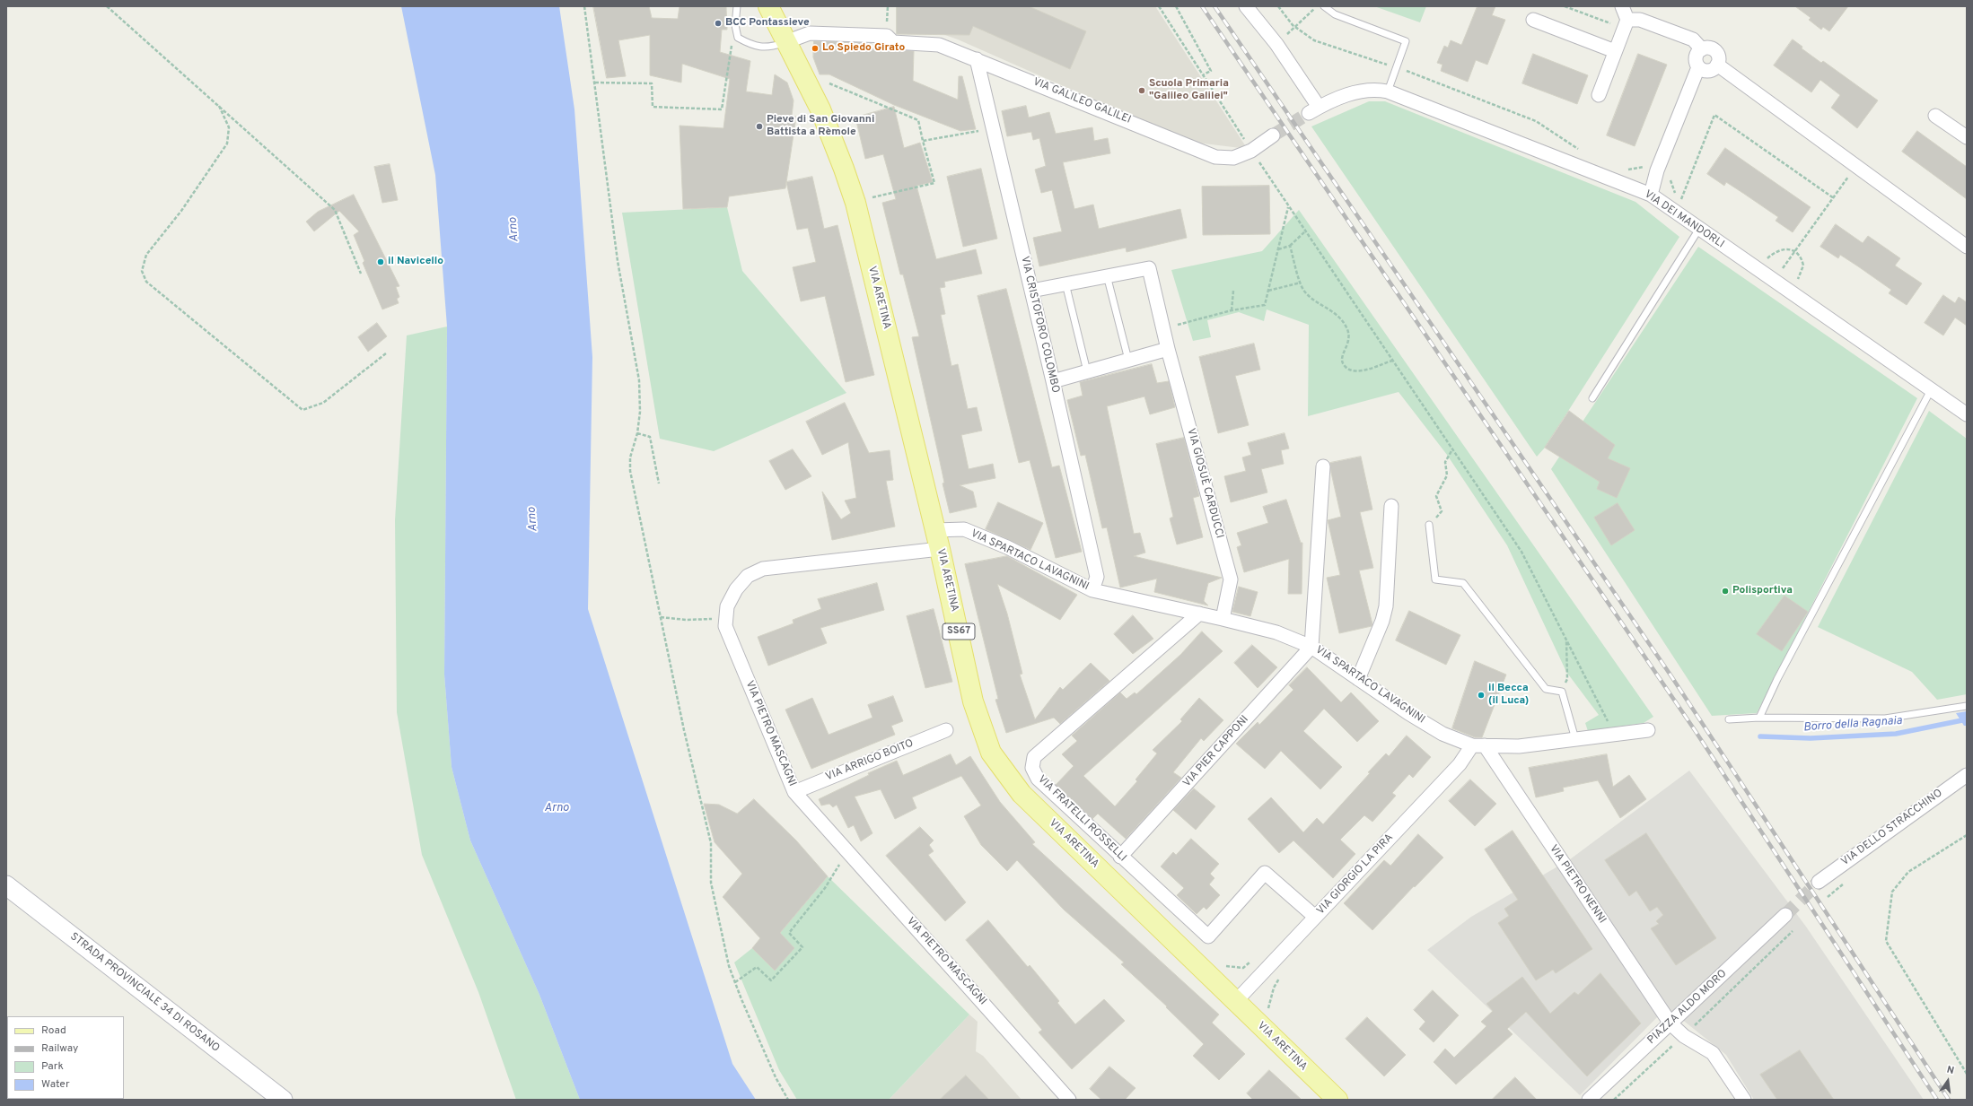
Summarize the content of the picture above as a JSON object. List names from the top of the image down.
{
  "streets": {
    "main road": ["VIA ARETINA", "SS67", "STRADA PROVINCIALE 34 DI ROSANO"],
    "street": [
      "VIA GALILEO GALILEI",
      "VIA DEI MANDORLI",
      "VIA CRISTOFORO COLOMBO",
      "VIA GIOSUÈ CARDUCCI",
      "VIA SPARTACO LAVAGNINI",
      "VIA PIETRO MASCAGNI",
      "VIA PIER CAPPONI",
      "VIA ARRIGO BOITO",
      "VIA FRATELLI ROSSELLI",
      "VIA DELLO STRACCHINO",
      "VIA GIORGIO LA PIRA",
      "VIA PIETRO NENNI",
      "PIAZZA ALDO MORO"
    ]
  },
  "crossings": [
    ["VIA GALILEO GALILEI", "VIA ARETINA"],
    ["VIA GALILEO GALILEI", "VIA CRISTOFORO COLOMBO"],
    ["VIA ARETINA", "VIA SPARTACO LAVAGNINI"],
    ["VIA ARETINA", "VIA PIETRO MASCAGNI"],
    ["VIA ARETINA", "VIA GIORGIO LA PIRA"],
    ["VIA CRISTOFORO COLOMBO", "VIA SPARTACO LAVAGNINI"],
    ["VIA GIOSUÈ CARDUCCI", "VIA SPARTACO LAVAGNINI"],
    ["VIA SPARTACO LAVAGNINI", "VIA PIER CAPPONI"],
    ["VIA SPARTACO LAVAGNINI", "VIA FRATELLI ROSSELLI"],
    ["VIA SPARTACO LAVAGNINI", "VIA GIORGIO LA PIRA"],
    ["VIA SPARTACO LAVAGNINI", "VIA PIETRO NENNI"],
    ["VIA PIETRO MASCAGNI", "VIA ARRIGO BOITO"],
    ["VIA PIER CAPPONI", "VIA FRATELLI ROSSELLI"],
    ["VIA FRATELLI ROSSELLI", "VIA GIORGIO LA PIRA"],
    ["VIA GIORGIO LA PIRA", "VIA PIETRO NENNI"],
    ["VIA PIETRO NENNI", "PIAZZA ALDO MORO"]
  ],
  "water": ["Arno", "Borro della Ragnaia"],
  "places": [
    "BCC Pontassieve",
    "Lo Spiedo Girato",
    "Scuola Primaria \"Galileo Galilei\"",
    "Pieve di San Giovanni Battista a Rèmole",
    "il Navicello",
    "Polisportiva",
    "il Becca (il Luca)"
  ],
  "legend": [
    "Road",
    "Railway",
    "Park",
    "Water"
  ],
  "north": "top"
}
